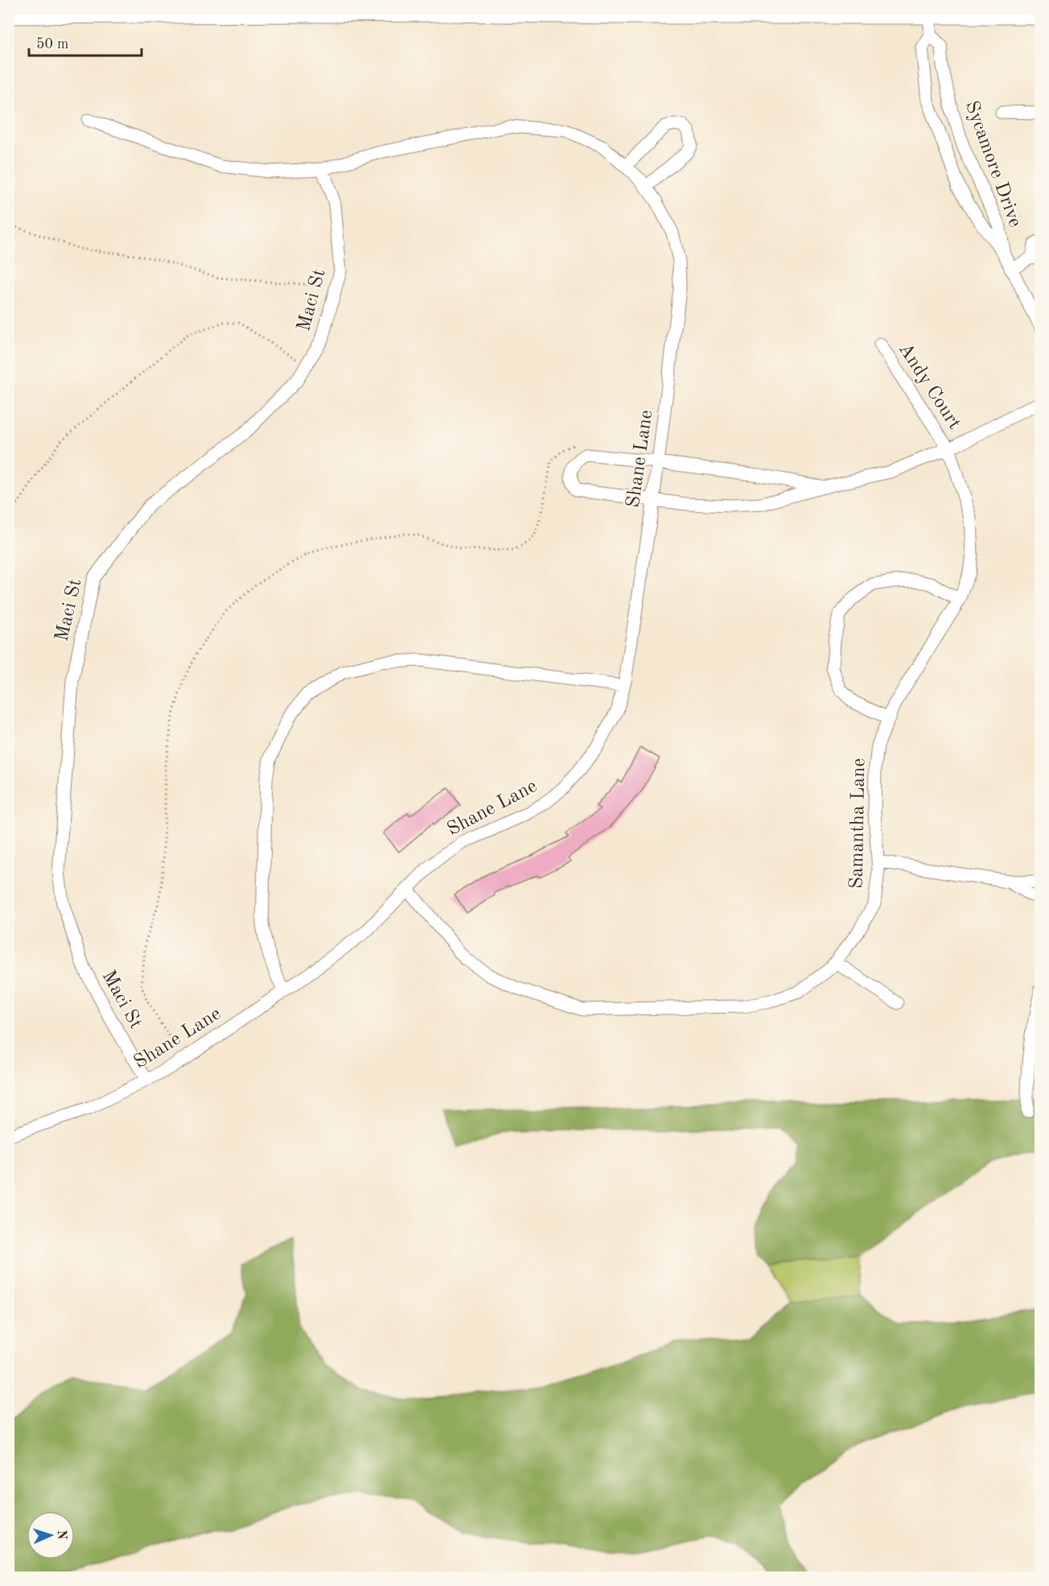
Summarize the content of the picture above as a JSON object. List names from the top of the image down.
{
  "streets": {
    "street": [
      "Sycamore Drive",
      "Maci St",
      "Andy Court",
      "Shane Lane",
      "Samantha Lane"
    ]
  },
  "crossings": [
    ["Maci St", "Shane Lane"],
    ["Andy Court", "Samantha Lane"],
    ["Shane Lane", "Samantha Lane"]
  ],
  "scale_bar": "50 m",
  "north": "right"
}
